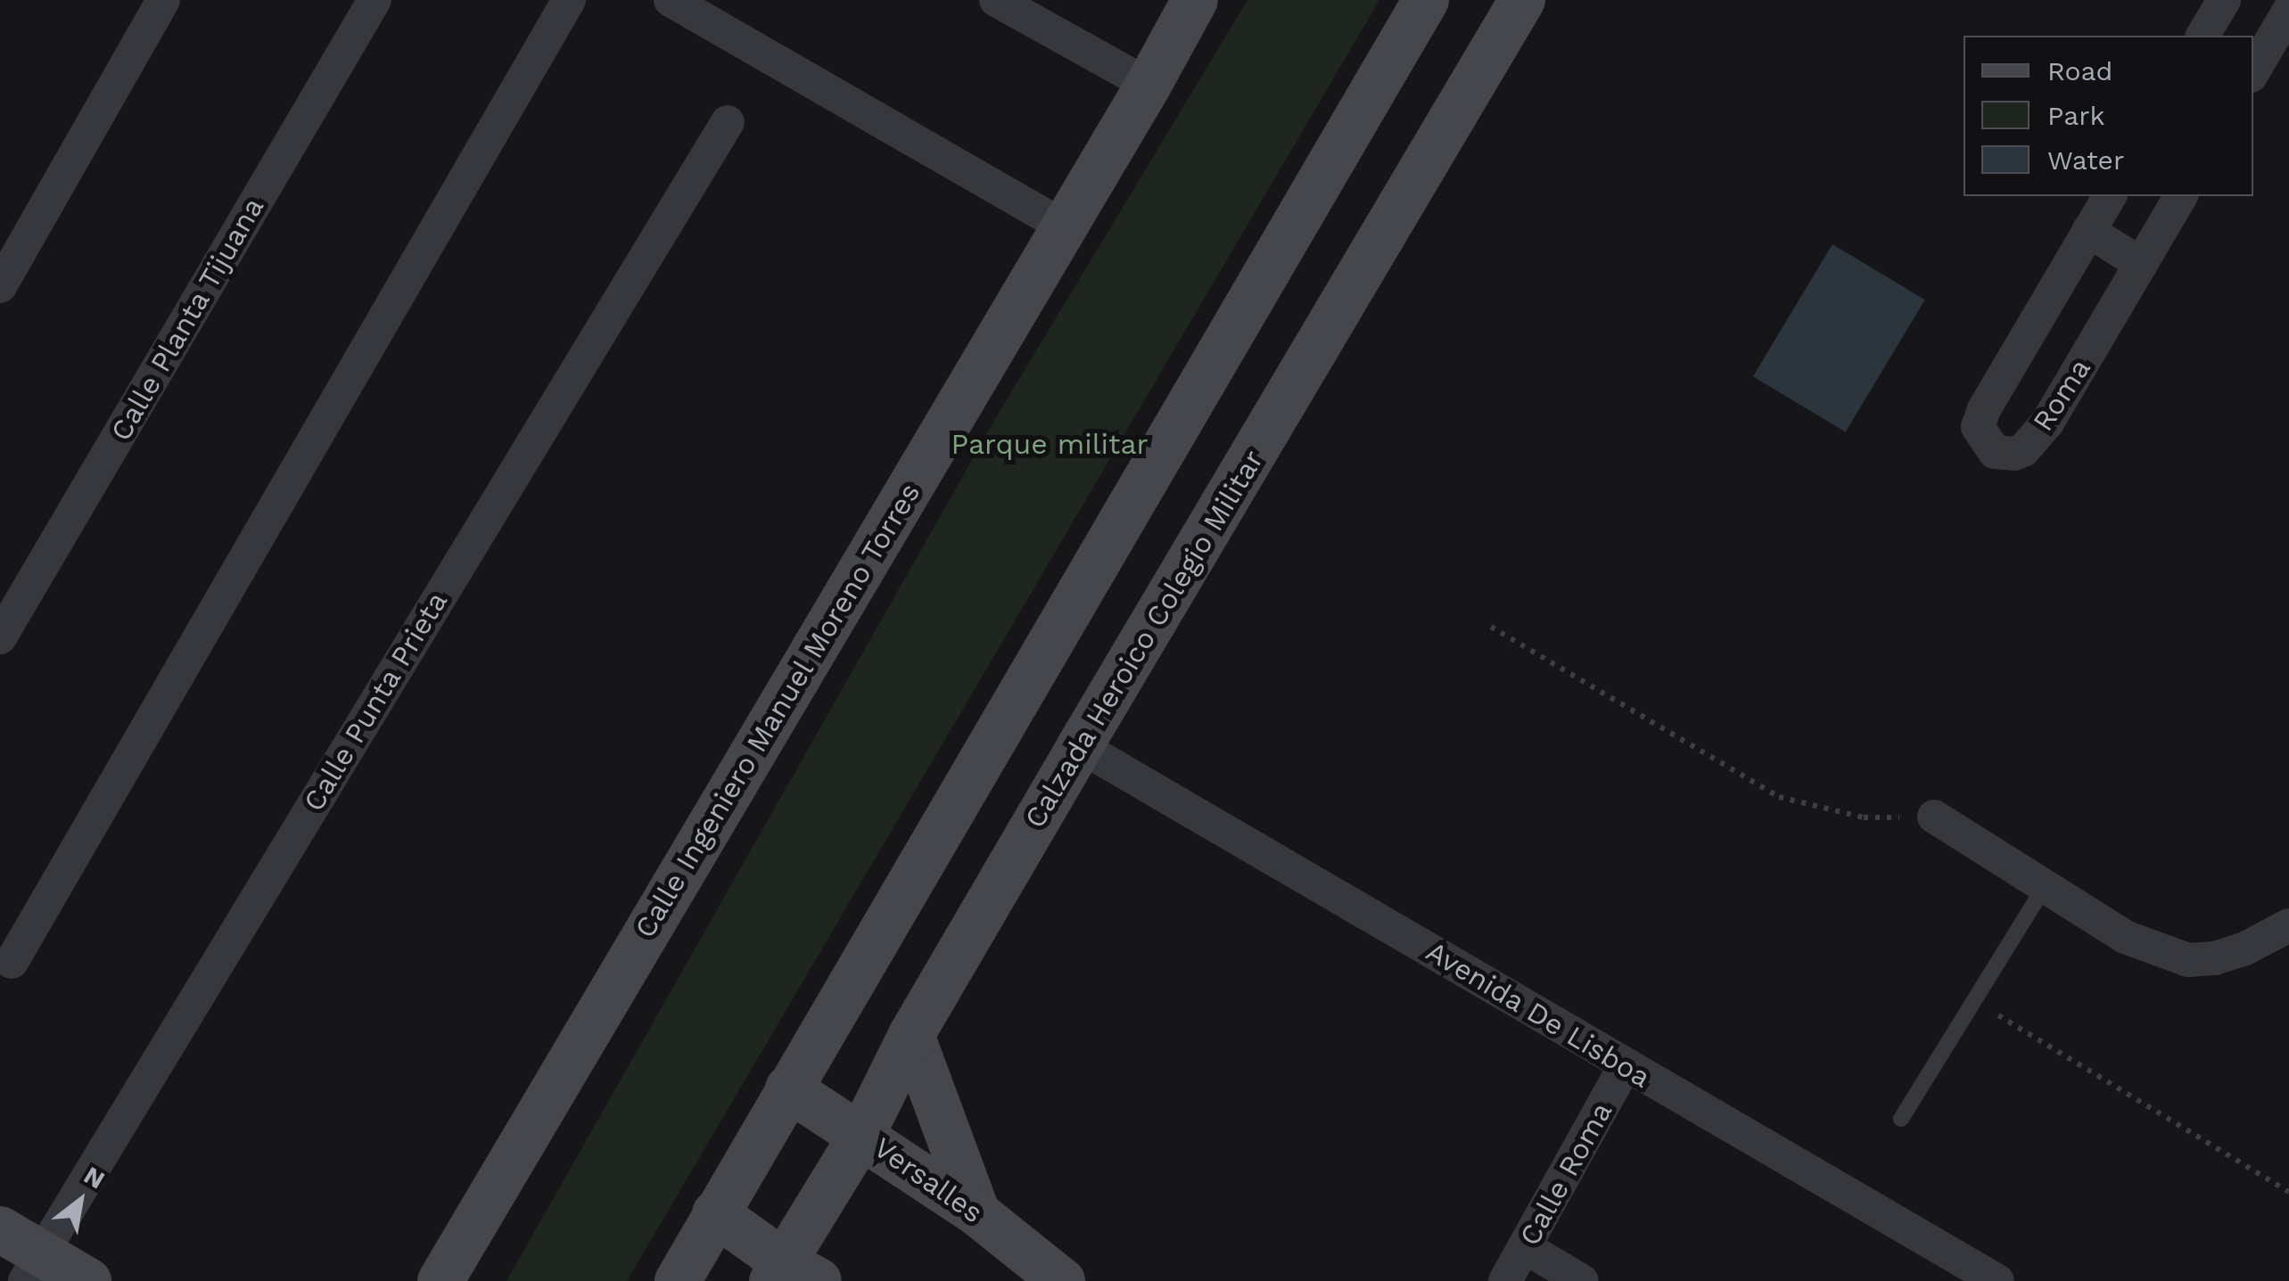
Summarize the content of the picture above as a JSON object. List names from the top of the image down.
{
  "streets": {
    "main road": ["Calzada Heroico Colegio Militar", "Calle Ingeniero Manuel Moreno Torres", "Versalles"],
    "street": [
      "Calle Planta Tijuana",
      "Roma",
      "Calle Punta Prieta",
      "Avenida De Lisboa",
      "Calle Roma"
    ]
  },
  "crossings": [
    ["Calzada Heroico Colegio Militar", "Avenida De Lisboa"],
    ["Calzada Heroico Colegio Militar", "Versalles"],
    ["Avenida De Lisboa", "Calle Roma"]
  ],
  "parks": ["Parque militar"],
  "legend": ["Road", "Park", "Water"],
  "north": "top right"
}
